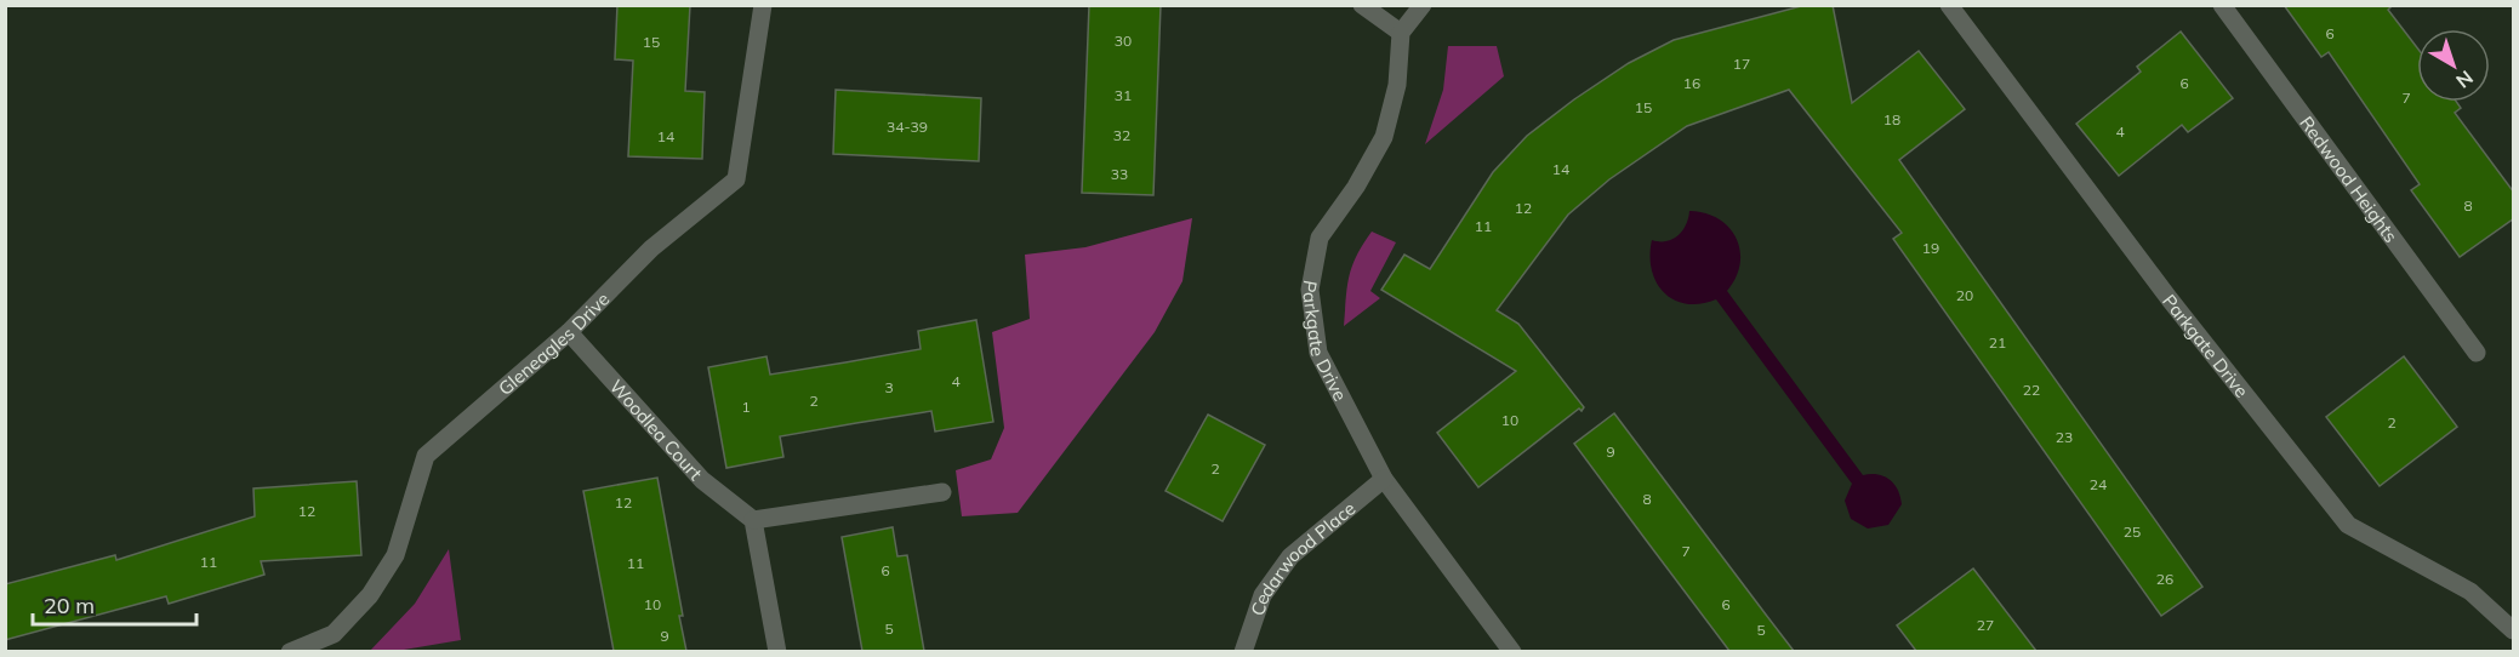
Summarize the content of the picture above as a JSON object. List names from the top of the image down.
{
  "streets": {
    "street": [
      "Redwood Heights",
      "Parkgate Drive",
      "Gleneagles Drive",
      "Woodlea Court",
      "Cedarwood Place"
    ]
  },
  "crossings": [
    ["Parkgate Drive", "Cedarwood Place"],
    ["Gleneagles Drive", "Woodlea Court"]
  ],
  "house_numbers": [
    "6",
    "30",
    "15",
    "17",
    "16",
    "6",
    "31",
    "7",
    "15",
    "18",
    "34-39",
    "4",
    "32",
    "14",
    "14",
    "33",
    "8",
    "12",
    "11",
    "19",
    "20",
    "21",
    "4",
    "3",
    "22",
    "2",
    "1",
    "10",
    "2",
    "23",
    "9",
    "2",
    "24",
    "8",
    "12",
    "12",
    "25",
    "7",
    "11",
    "11",
    "6",
    "26",
    "10",
    "6",
    "27",
    "5",
    "5",
    "9"
  ],
  "scale_bar": "20 m",
  "north": "bottom right"
}
